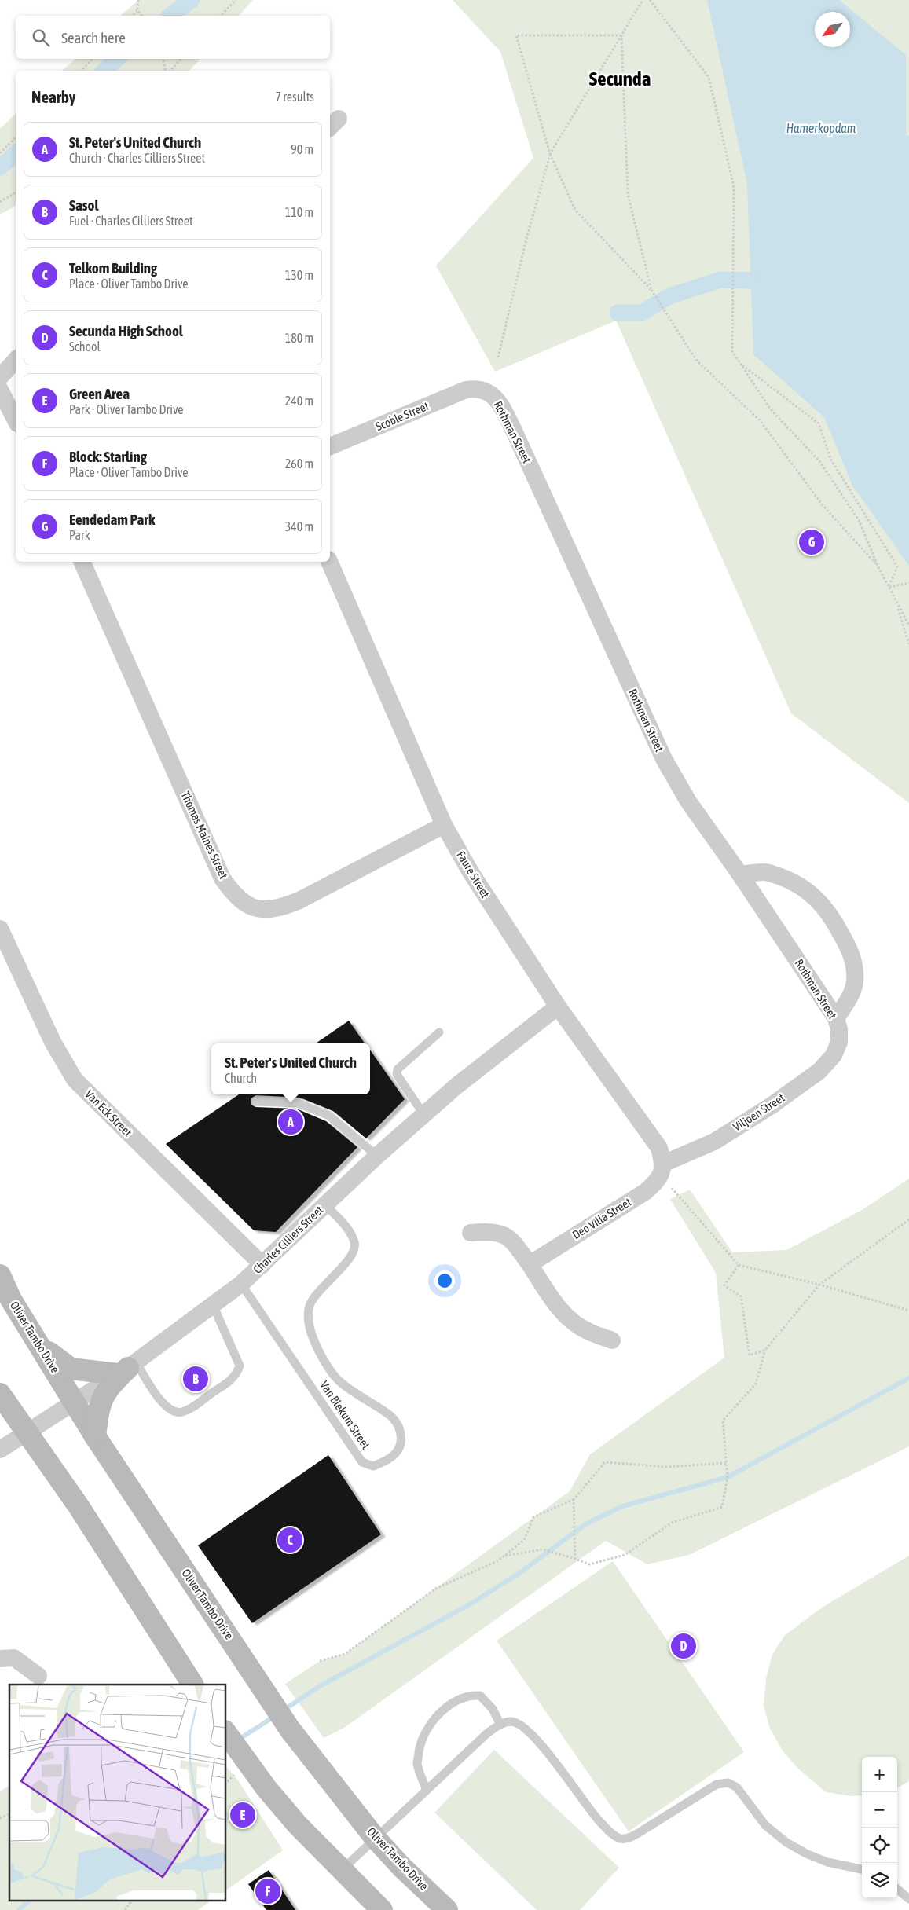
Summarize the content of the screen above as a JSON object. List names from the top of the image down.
{
  "streets": {
    "street": [
      "Scoble Street",
      "Rothman Street",
      "Thomas Maines Street",
      "Faure Street",
      "Viljoen Street",
      "Van Eck Street",
      "Deo Villa Street",
      "Charles Cilliers Street",
      "Oliver Tambo Drive"
    ],
    "lane": ["Van Blekum Street"]
  },
  "crossings": [
    ["Scoble Street", "Rothman Street"],
    ["Rothman Street", "Viljoen Street"],
    ["Thomas Maines Street", "Faure Street"],
    ["Faure Street", "Viljoen Street"],
    ["Faure Street", "Deo Villa Street"],
    ["Faure Street", "Charles Cilliers Street"],
    ["Viljoen Street", "Deo Villa Street"],
    ["Van Eck Street", "Charles Cilliers Street"],
    ["Charles Cilliers Street", "Oliver Tambo Drive"],
    ["Charles Cilliers Street", "Van Blekum Street"]
  ],
  "districts": ["Secunda"],
  "water": ["Hamerkopdam"],
  "north": "bottom left",
  "page": {
    "search": "Search here",
    "heading": ["Nearby", "7 results"],
    "list": [
      {
        "mark": "A",
        "name": "St. Peter's United Church",
        "note": "Church · Charles Cilliers Street",
        "value": "90 m"
      },
      {
        "mark": "B",
        "name": "Sasol",
        "note": "Fuel · Charles Cilliers Street",
        "value": "110 m"
      },
      {
        "mark": "C",
        "name": "Telkom Building",
        "note": "Place · Oliver Tambo Drive",
        "value": "130 m"
      },
      {
        "mark": "D",
        "name": "Secunda High School",
        "note": "School",
        "value": "180 m"
      },
      {
        "mark": "E",
        "name": "Green Area",
        "note": "Park · Oliver Tambo Drive",
        "value": "240 m"
      },
      {
        "mark": "F",
        "name": "Block: Starling",
        "note": "Place · Oliver Tambo Drive",
        "value": "260 m"
      },
      {
        "mark": "G",
        "name": "Eendedam Park",
        "note": "Park",
        "value": "340 m"
      }
    ],
    "pins": [
      "G",
      "A",
      "B",
      "C",
      "D",
      "E",
      "F"
    ],
    "popup": ["St. Peter's United Church", "Church"],
    "map_buttons": ["+", "−"]
  }
}
